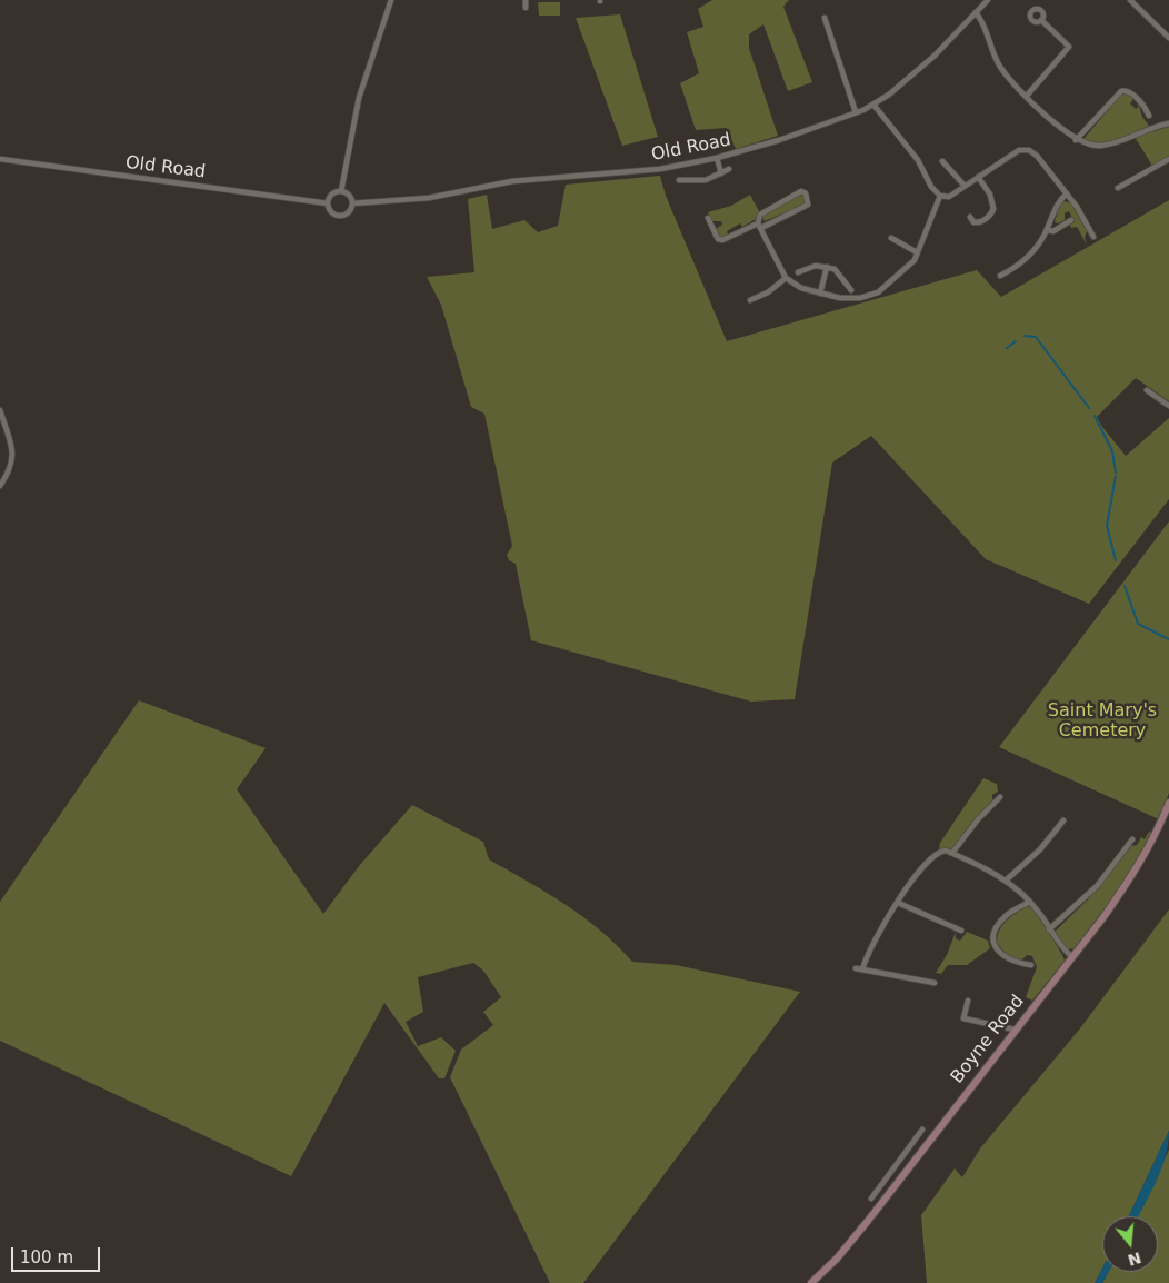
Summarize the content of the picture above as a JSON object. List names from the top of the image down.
{
  "streets": {
    "street": ["Old Road", "Boyne Road"]
  },
  "parks": ["Saint Mary's Cemetery"],
  "scale_bar": "100 m",
  "north": "bottom"
}
